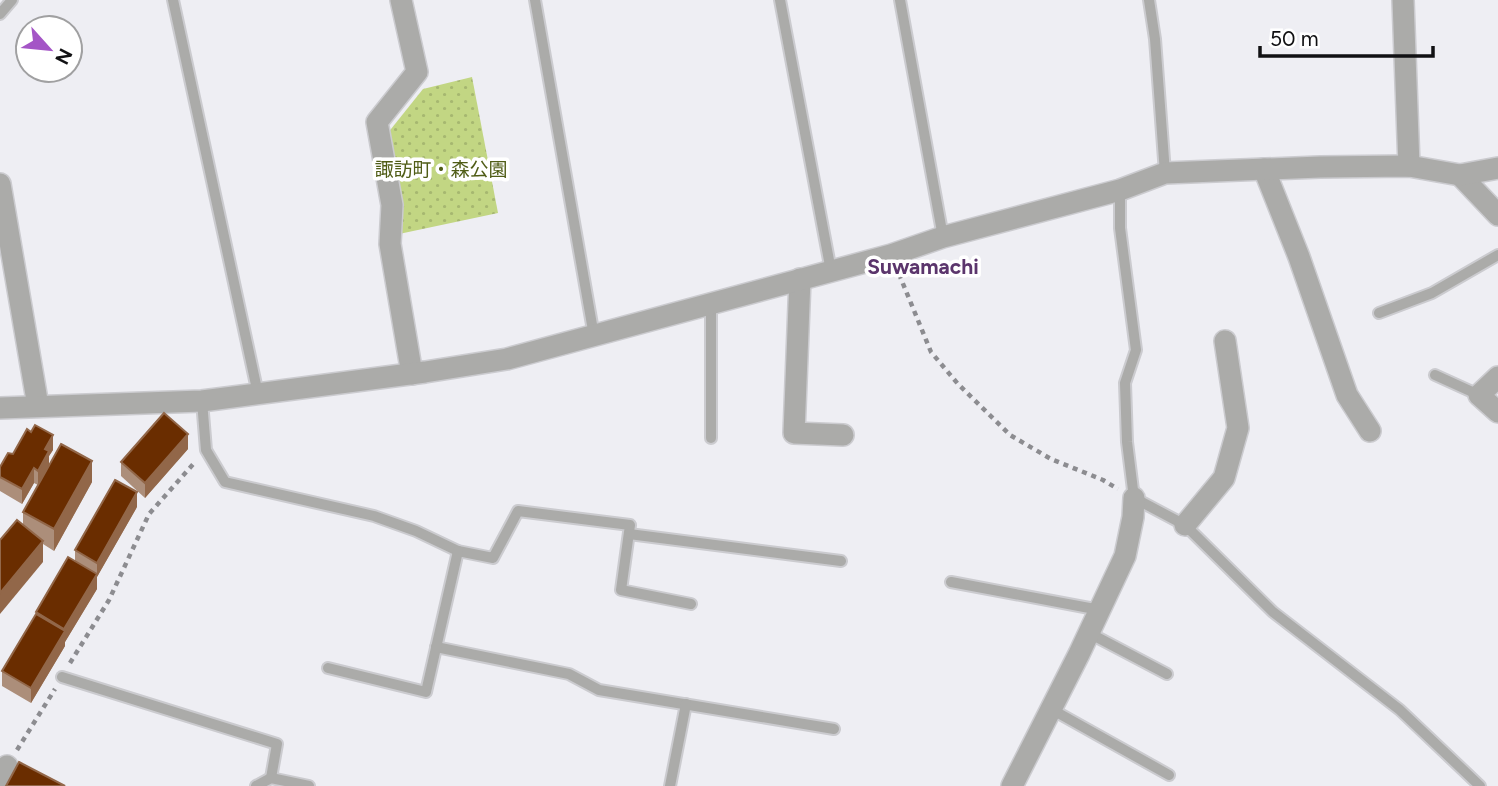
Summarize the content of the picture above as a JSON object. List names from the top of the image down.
{
  "districts": ["Suwamachi"],
  "parks": ["諏訪町・森公園"],
  "scale_bar": "50 m",
  "north": "bottom right"
}
